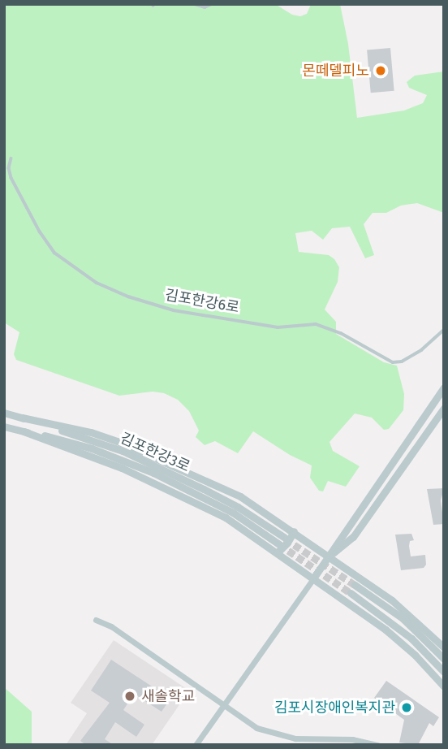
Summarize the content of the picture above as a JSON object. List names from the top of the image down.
{
  "streets": {
    "street": ["김포한강3로"],
    "lane": ["김포한강6로"]
  },
  "places": ["몬떼델피노", "새솔학교", "김포시장애인복지관"]
}
